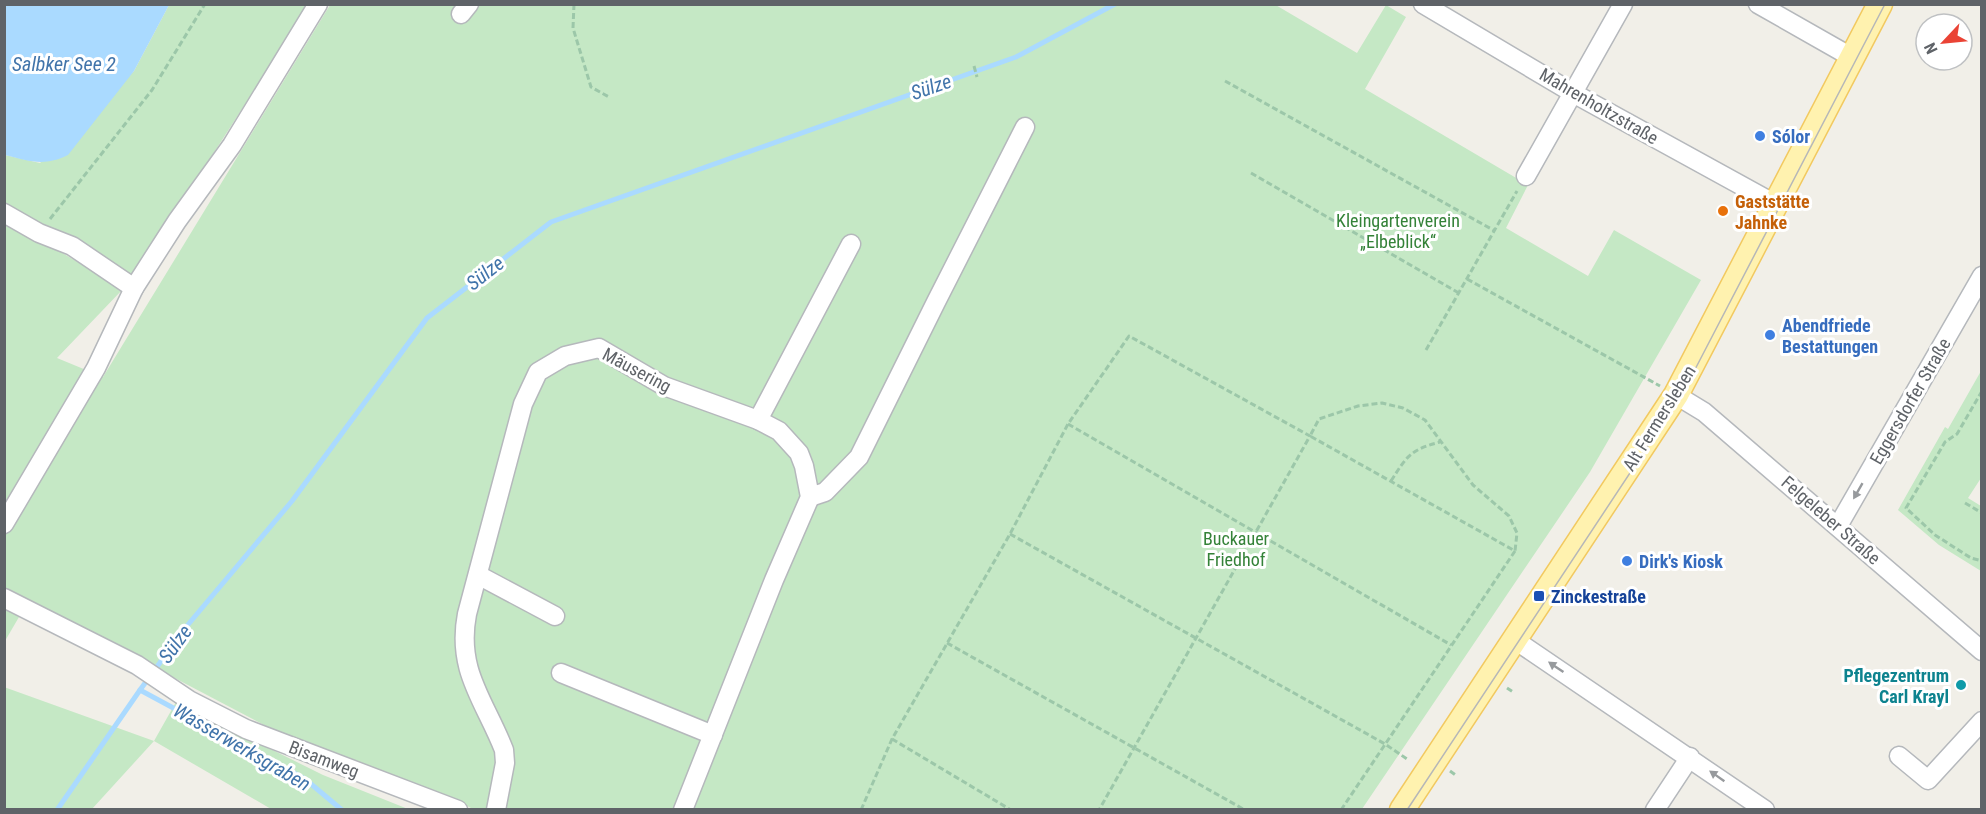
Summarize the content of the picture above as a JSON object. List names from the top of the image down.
{
  "streets": {
    "main road": ["Alt Fermersleben"],
    "street": [
      "Mahrenholtzstraße",
      "Mäusering",
      "Eggersdorfer Straße",
      "Felgeleber Straße",
      "Bisamweg"
    ]
  },
  "crossings": [
    ["Mahrenholtzstraße", "Alt Fermersleben"],
    ["Eggersdorfer Straße", "Felgeleber Straße"],
    ["Alt Fermersleben", "Felgeleber Straße"]
  ],
  "one_way": ["Eggersdorfer Straße"],
  "water": ["Salbker See 2", "Sülze", "Wasserwerksgraben"],
  "parks": ["Kleingartenverein „Elbeblick“", "Buckauer Friedhof"],
  "places": {
    "other": [
      "Sólor",
      "Gaststätte Jahnke",
      "Abendfriede Bestattungen",
      "Dirk's Kiosk",
      "Pflegezentrum Carl Krayl"
    ],
    "transit": ["Zinckestraße"]
  },
  "north": "bottom left"
}
